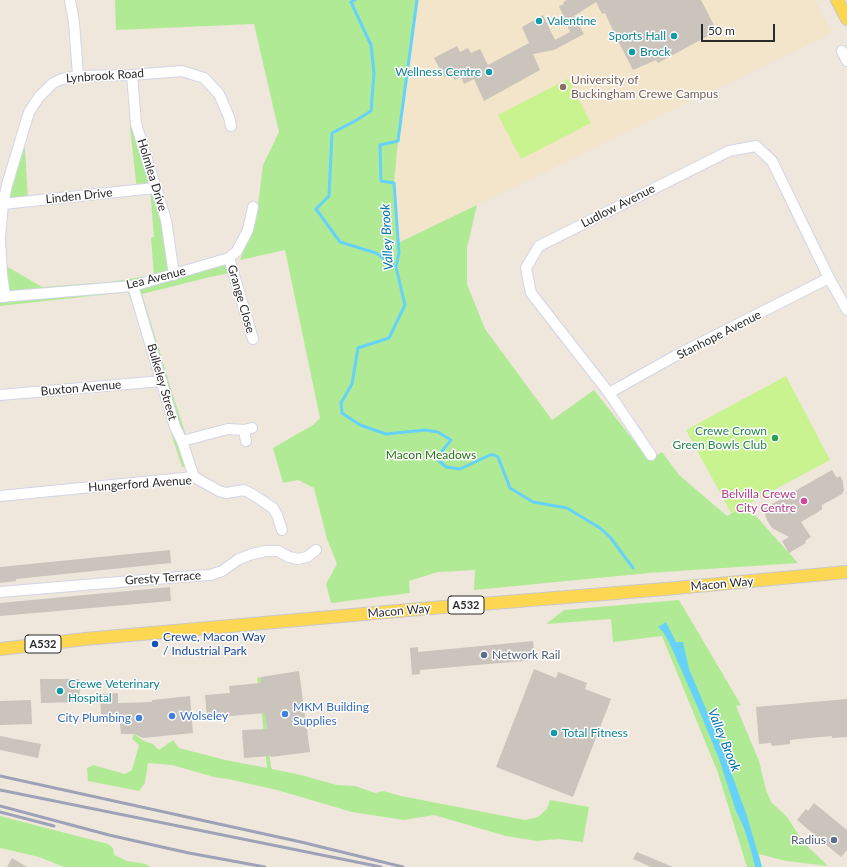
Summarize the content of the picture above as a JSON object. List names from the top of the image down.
{
  "streets": {
    "main road": ["Macon Way", "A532"],
    "street": [
      "Lynbrook Road",
      "Holmlea Drive",
      "Linden Drive",
      "Ludlow Avenue",
      "Lea Avenue",
      "Grange Close",
      "Stanhope Avenue",
      "Bulkeley Street",
      "Buxton Avenue",
      "Hungerford Avenue",
      "Gresty Terrace"
    ]
  },
  "crossings": [
    ["Lynbrook Road", "Holmlea Drive"],
    ["Lynbrook Road", "Linden Drive"],
    ["Holmlea Drive", "Linden Drive"],
    ["Holmlea Drive", "Lea Avenue"],
    ["Ludlow Avenue", "Stanhope Avenue"],
    ["Lea Avenue", "Grange Close"],
    ["Lea Avenue", "Bulkeley Street"],
    ["Bulkeley Street", "Buxton Avenue"],
    ["Bulkeley Street", "Hungerford Avenue"]
  ],
  "water": ["Valley Brook"],
  "parks": ["Macon Meadows"],
  "places": [
    "Valentine",
    "Sports Hall",
    "Brock",
    "Wellness Centre",
    "University of Buckingham Crewe Campus",
    "Crewe Crown Green Bowls Club",
    "Belvilla Crewe City Centre",
    "Crewe, Macon Way / Industrial Park",
    "Network Rail",
    "Crewe Veterinary Hospital",
    "MKM Building Supplies",
    "Wolseley",
    "City Plumbing",
    "Total Fitness",
    "Radius"
  ],
  "scale_bar": "50 m"
}
